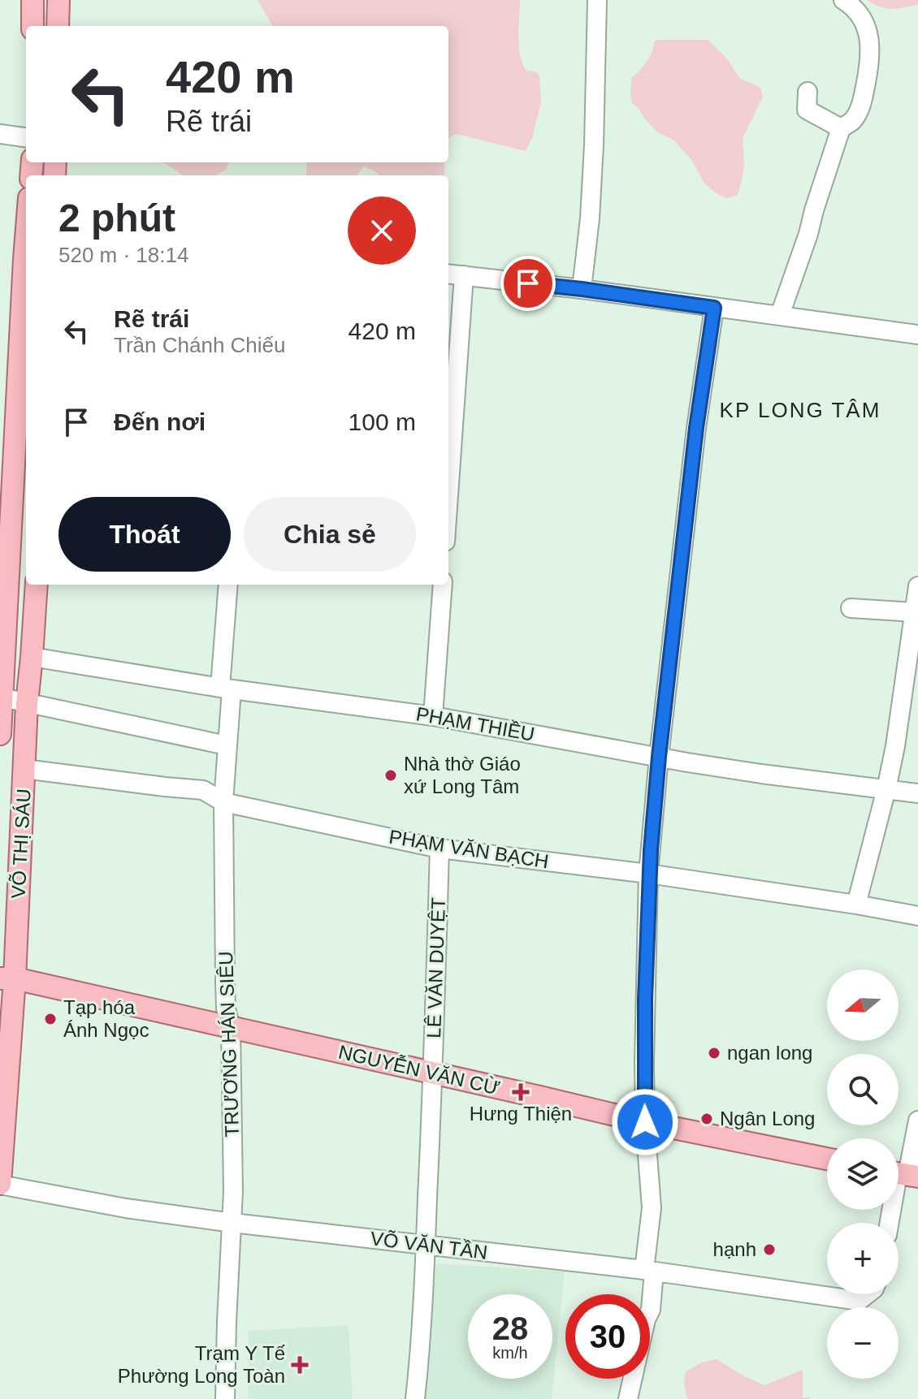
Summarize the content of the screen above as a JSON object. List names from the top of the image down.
{
  "streets": {
    "main road": ["VÕ THỊ SÁU", "NGUYỄN VĂN CỪ"],
    "street": [
      "PHẠM THIỀU",
      "PHẠM VĂN BẠCH",
      "LÊ VĂN DUYỆT",
      "TRƯƠNG HÁN SIÊU",
      "VÕ VĂN TẦN"
    ]
  },
  "crossings": [
    ["PHẠM THIỀU", "VÕ THỊ SÁU"],
    ["PHẠM THIỀU", "TRƯƠNG HÁN SIÊU"],
    ["VÕ THỊ SÁU", "PHẠM VĂN BẠCH"],
    ["VÕ THỊ SÁU", "NGUYỄN VĂN CỪ"],
    ["VÕ THỊ SÁU", "VÕ VĂN TẦN"],
    ["PHẠM VĂN BẠCH", "LÊ VĂN DUYỆT"],
    ["PHẠM VĂN BẠCH", "TRƯƠNG HÁN SIÊU"],
    ["LÊ VĂN DUYỆT", "NGUYỄN VĂN CỪ"],
    ["LÊ VĂN DUYỆT", "VÕ VĂN TẦN"],
    ["TRƯƠNG HÁN SIÊU", "NGUYỄN VĂN CỪ"],
    ["TRƯƠNG HÁN SIÊU", "VÕ VĂN TẦN"]
  ],
  "districts": ["KP LONG TÂM"],
  "places": {
    "other": [
      "Nhà thờ Giáo xứ Long Tâm",
      "Tạp hóa Ánh Ngọc",
      "ngan long",
      "Ngân Long",
      "hạnh"
    ],
    "health": ["Hưng Thiện", "Trạm Y Tế Phường Long Toàn"]
  },
  "north": "left",
  "page": {
    "turn": ["420 m", "Rẽ trái"],
    "heading": ["2 phút", "520 m · 18:14"],
    "list": [
      {
        "name": "Rẽ trái",
        "note": "Trần Chánh Chiếu",
        "value": "420 m"
      },
      {
        "name": "Đến nơi",
        "value": "100 m"
      }
    ],
    "buttons": ["Thoát", "Chia sẻ"],
    "map_buttons": ["+", "−"],
    "speed": "28 km/h",
    "limit": "30"
  }
}
